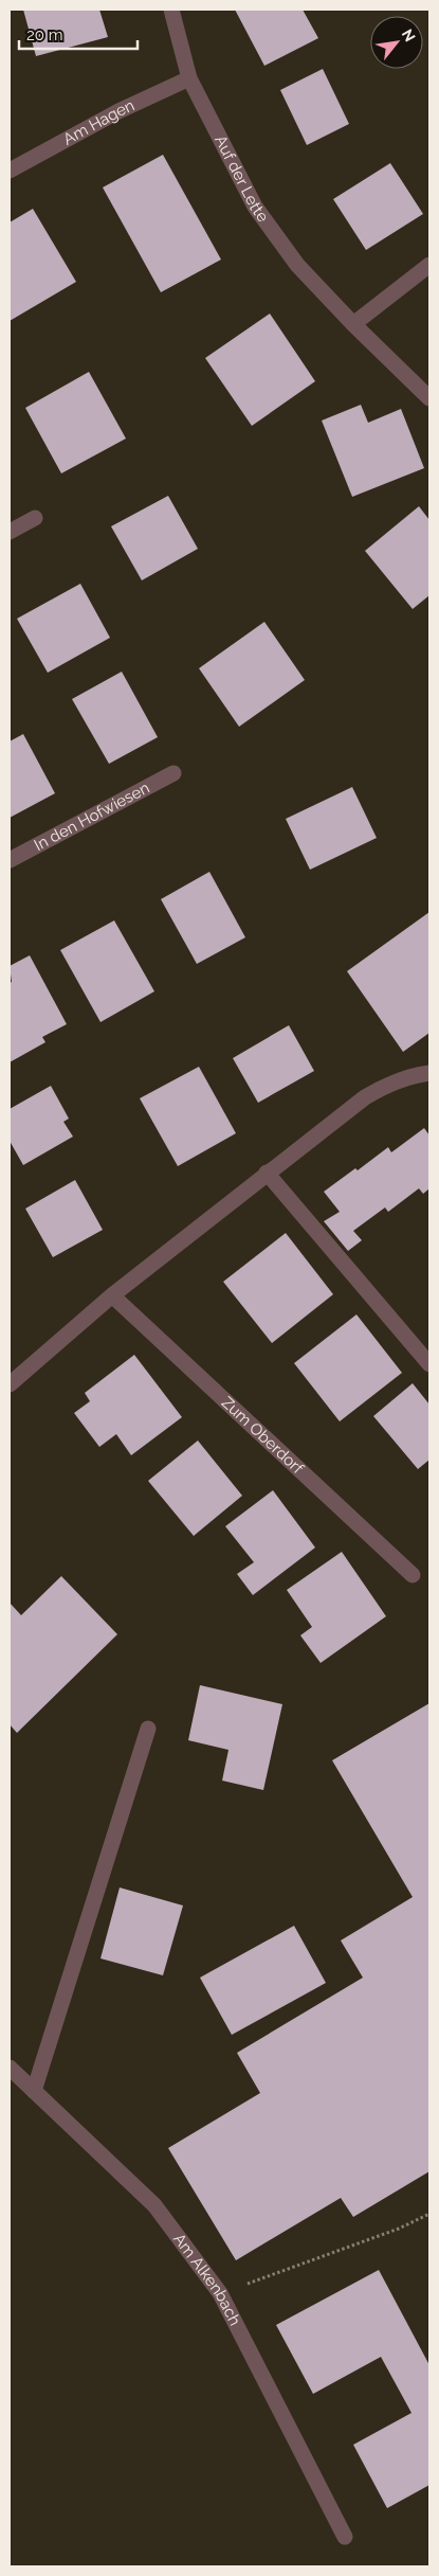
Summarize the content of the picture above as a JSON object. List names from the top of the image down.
{
  "streets": {
    "street": [
      "Am Hagen",
      "Auf der Lette",
      "In den Hofwiesen",
      "Zum Oberdorf",
      "Am Alkenbach"
    ]
  },
  "crossings": [
    ["Am Hagen", "Auf der Lette"]
  ],
  "scale_bar": "20 m",
  "north": "top right"
}
